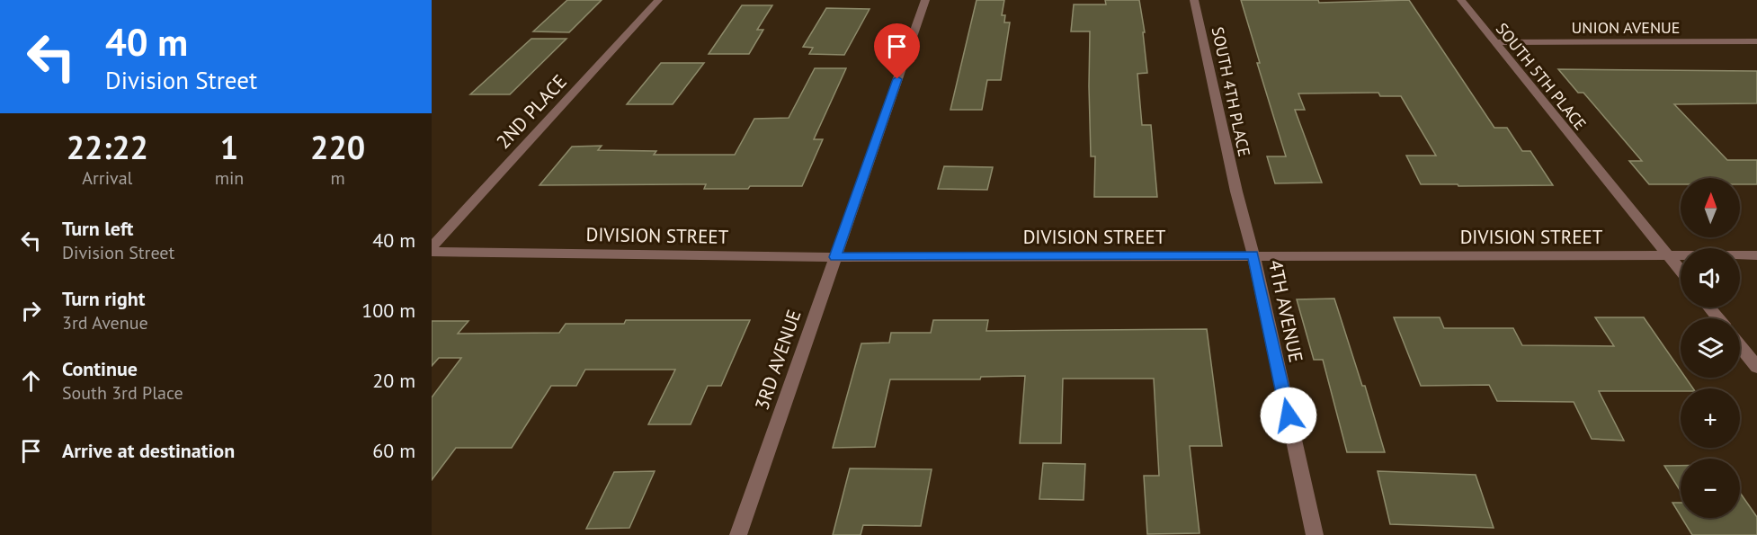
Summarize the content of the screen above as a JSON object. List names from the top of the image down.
{
  "streets": {
    "street": [
      "UNION AVENUE",
      "SOUTH 5TH PLACE",
      "SOUTH 4TH PLACE",
      "2ND PLACE",
      "DIVISION STREET",
      "4TH AVENUE",
      "3RD AVENUE"
    ]
  },
  "crossings": [
    ["UNION AVENUE", "SOUTH 5TH PLACE"],
    ["SOUTH 5TH PLACE", "DIVISION STREET"],
    ["SOUTH 4TH PLACE", "4TH AVENUE"],
    ["DIVISION STREET", "4TH AVENUE"],
    ["DIVISION STREET", "3RD AVENUE"]
  ],
  "north": "top",
  "page": {
    "turn": ["40 m", "Division Street"],
    "eta": [
      "22:22",
      "Arrival",
      "1",
      "min",
      "220",
      "m"
    ],
    "map_buttons": ["+", "−"],
    "list": [
      {
        "name": "Turn left",
        "note": "Division Street",
        "value": "40 m"
      },
      {
        "name": "Turn right",
        "note": "3rd Avenue",
        "value": "100 m"
      },
      {
        "name": "Continue",
        "note": "South 3rd Place",
        "value": "20 m"
      },
      {
        "name": "Arrive at destination",
        "value": "60 m"
      }
    ]
  }
}
